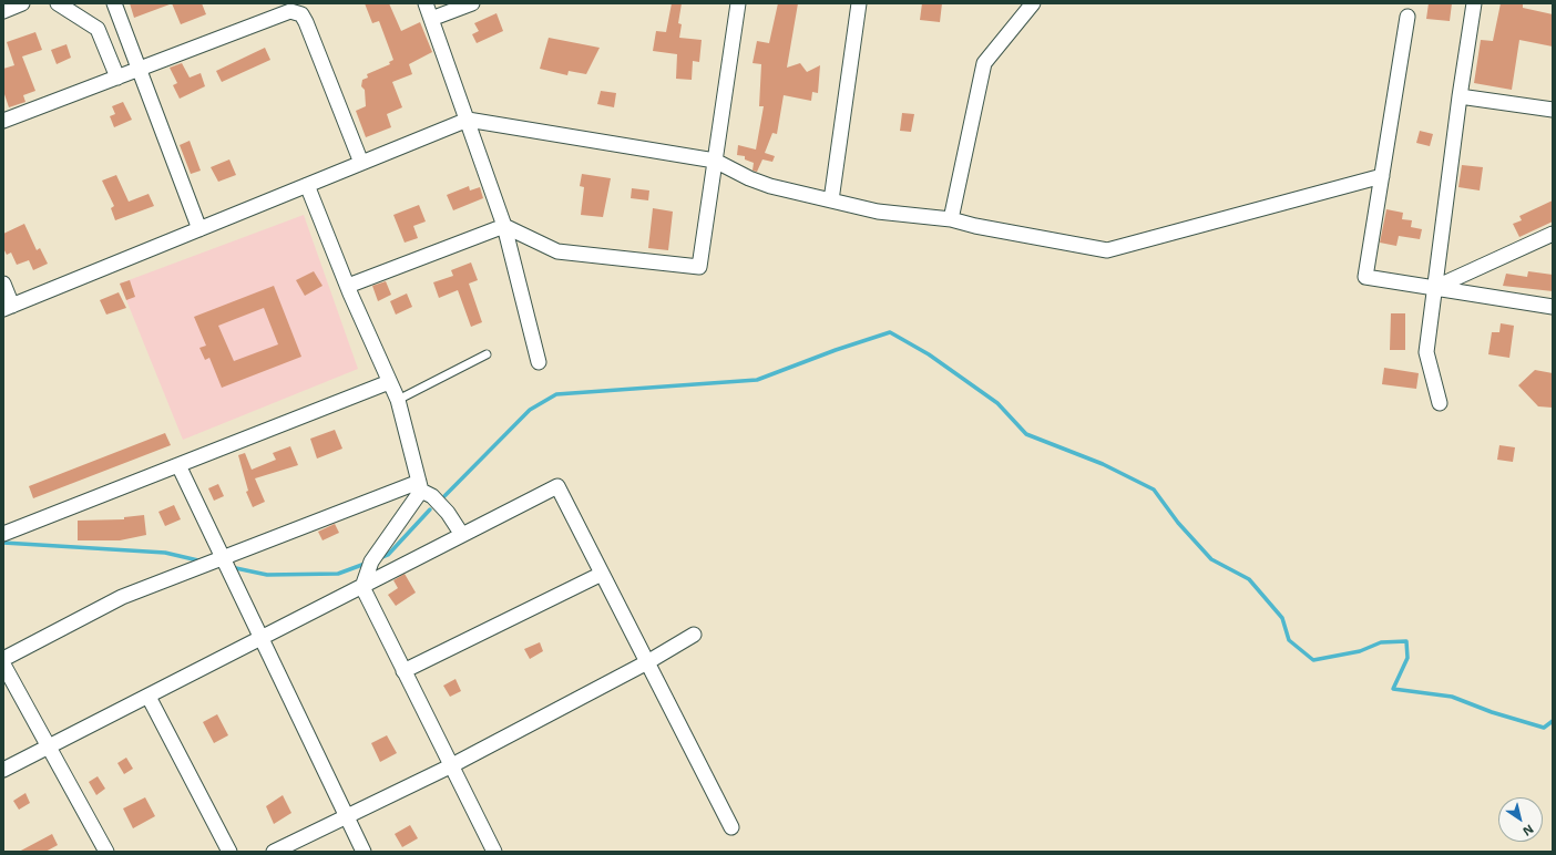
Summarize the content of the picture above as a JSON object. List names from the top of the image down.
{
  "north": "bottom right"
}
